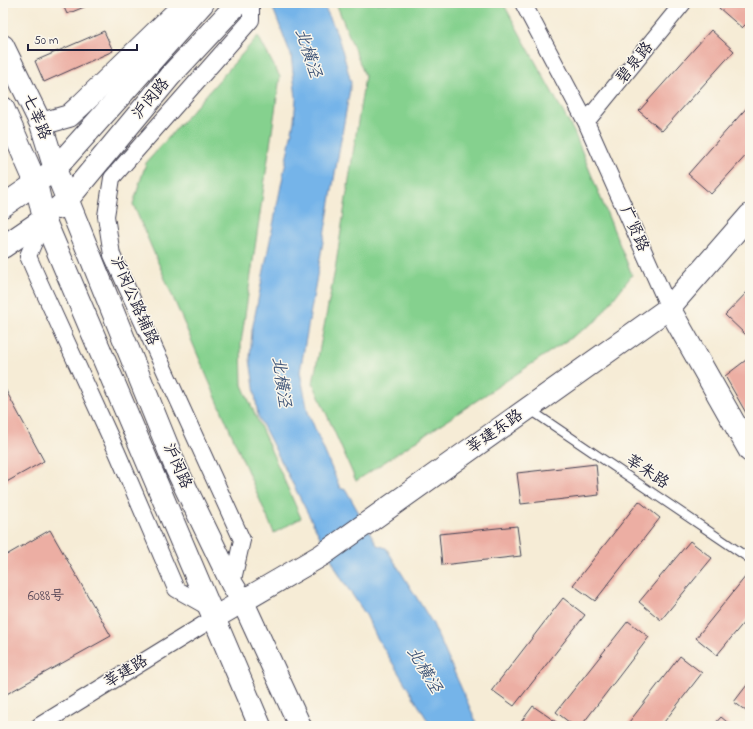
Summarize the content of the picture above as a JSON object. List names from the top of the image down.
{
  "streets": {
    "main road": [
      "沪闵路",
      "七莘路",
      "广贤路",
      "莘建东路"
    ],
    "street": ["碧泉路", "沪闵公路辅路", "莘建路"],
    "lane": ["莘朱路"]
  },
  "crossings": [
    ["碧泉路", "广贤路"],
    ["沪闵路", "七莘路"],
    ["沪闵路", "沪闵公路辅路"],
    ["沪闵路", "莘建东路"],
    ["沪闵路", "莘建路"],
    ["广贤路", "莘建东路"],
    ["沪闵公路辅路", "莘建东路"],
    ["莘建东路", "莘朱路"],
    ["莘建东路", "莘建路"]
  ],
  "water": ["北横泾"],
  "house_numbers": ["6088号"],
  "scale_bar": "50 m"
}
